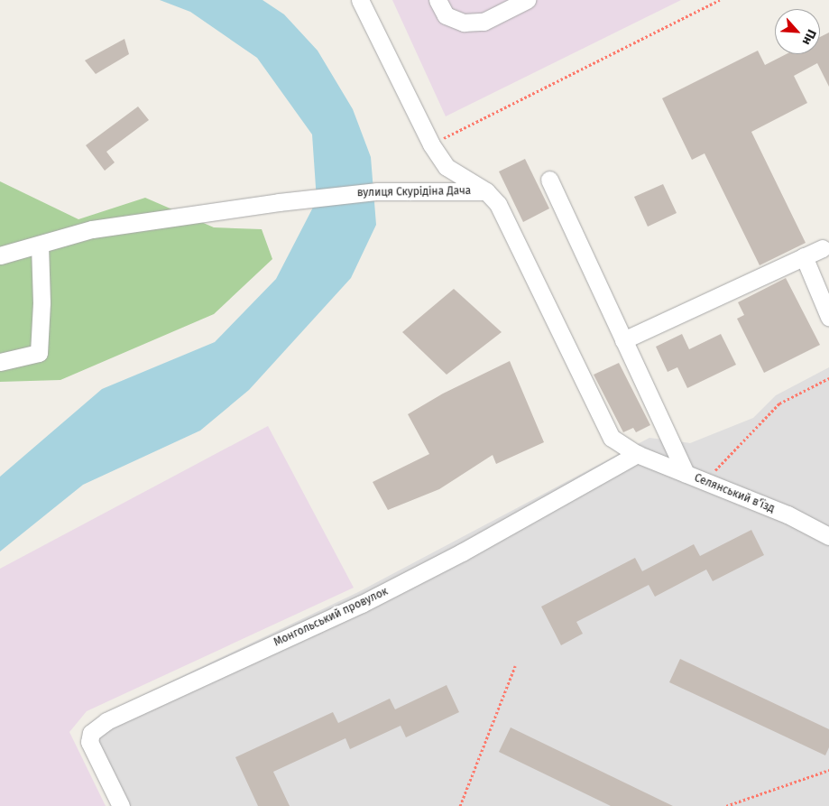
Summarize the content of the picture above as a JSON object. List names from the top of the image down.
{
  "streets": {
    "street": ["вулиця Скурідіна Дача", "Селянський вʼїзд", "Монгольський провулок"]
  },
  "crossings": [
    ["вулиця Скурідіна Дача", "Селянський вʼїзд"],
    ["вулиця Скурідіна Дача", "Монгольський провулок"],
    ["Селянський вʼїзд", "Монгольський провулок"]
  ],
  "north": "bottom right"
}
